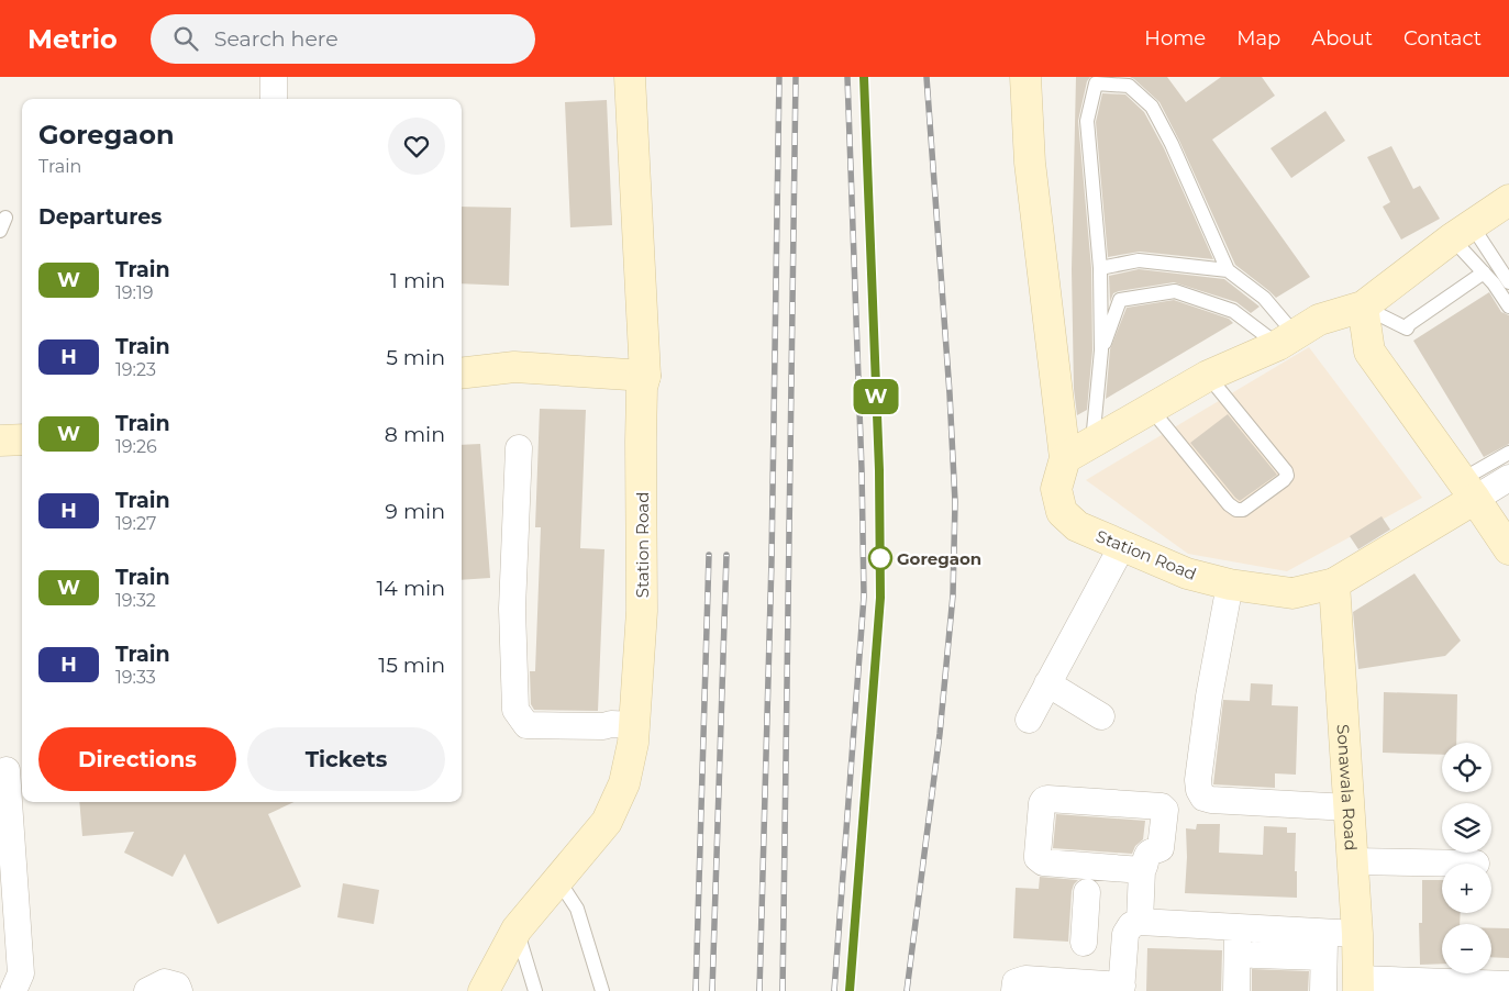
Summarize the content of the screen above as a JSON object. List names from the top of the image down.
{
  "streets": {
    "street": ["Station Road", "Sonawala Road"]
  },
  "crossings": [
    ["Station Road", "Sonawala Road"]
  ],
  "places": ["Goregaon"],
  "page": {
    "header": "Metrio",
    "search": "Search here",
    "nav": [
      "Home",
      "Map",
      "About",
      "Contact"
    ],
    "on_map": "W",
    "heading": [
      ["Goregaon", "Train"],
      "Departures"
    ],
    "list": [
      {
        "mark": "W",
        "name": "Train",
        "note": "19:19",
        "value": "1 min"
      },
      {
        "mark": "H",
        "name": "Train",
        "note": "19:23",
        "value": "5 min"
      },
      {
        "mark": "W",
        "name": "Train",
        "note": "19:26",
        "value": "8 min"
      },
      {
        "mark": "H",
        "name": "Train",
        "note": "19:27",
        "value": "9 min"
      },
      {
        "mark": "W",
        "name": "Train",
        "note": "19:32",
        "value": "14 min"
      },
      {
        "mark": "H",
        "name": "Train",
        "note": "19:33",
        "value": "15 min"
      }
    ],
    "buttons": ["Directions", "Tickets"],
    "map_buttons": ["+", "−"]
  }
}
